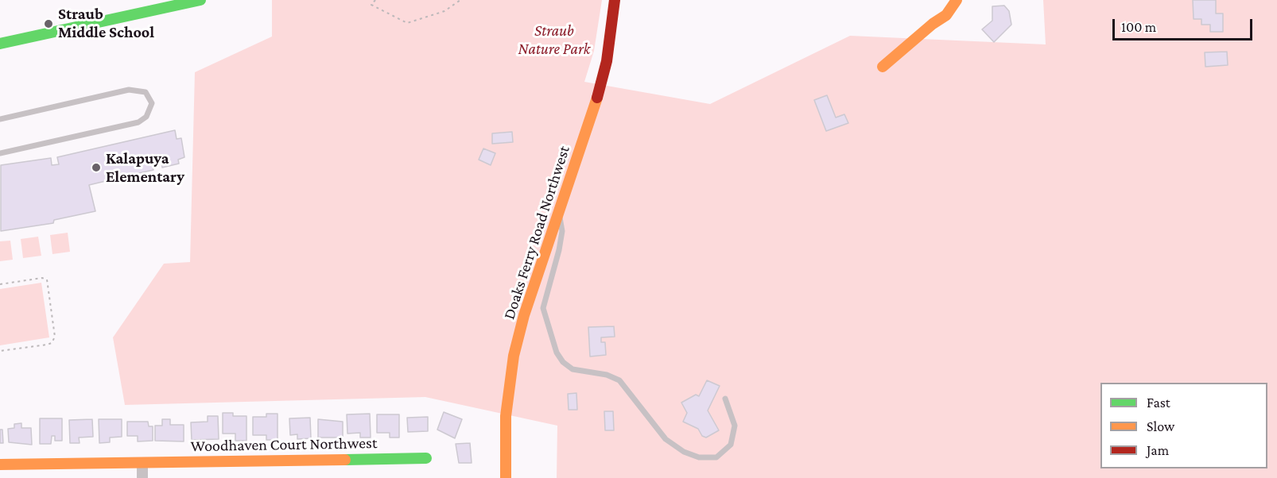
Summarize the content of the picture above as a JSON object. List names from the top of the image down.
{
  "streets": {
    "street": ["Doaks Ferry Road Northwest", "Woodhaven Court Northwest"]
  },
  "parks": ["Straub Nature Park"],
  "places": ["Straub Middle School", "Kalapuya Elementary"],
  "legend": ["Fast", "Slow", "Jam"],
  "scale_bar": "100 m"
}
